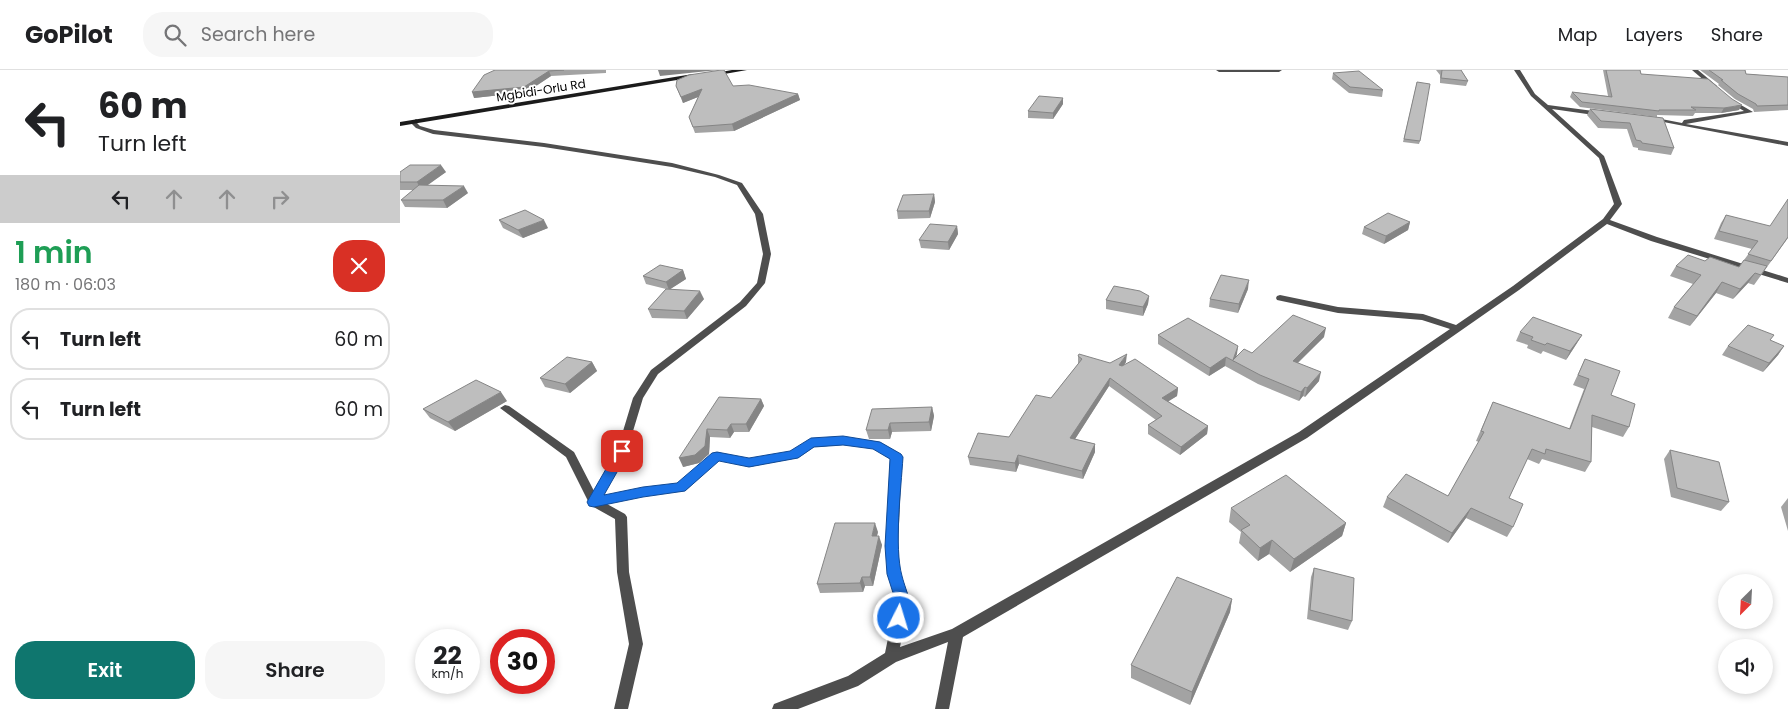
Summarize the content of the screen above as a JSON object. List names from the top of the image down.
{
  "streets": {
    "main road": ["Mgbidi-Orlu Rd"]
  },
  "north": "bottom left",
  "page": {
    "header": "GoPilot",
    "search": "Search here",
    "nav": ["Map", "Layers", "Share"],
    "turn": ["60 m", "Turn left"],
    "heading": ["1 min", "180 m · 06:03"],
    "list": [
      {
        "name": "Turn left",
        "value": "60 m"
      },
      {
        "name": "Turn left",
        "value": "60 m"
      }
    ],
    "speed": "22 km/h",
    "limit": "30",
    "buttons": ["Exit", "Share"]
  }
}
